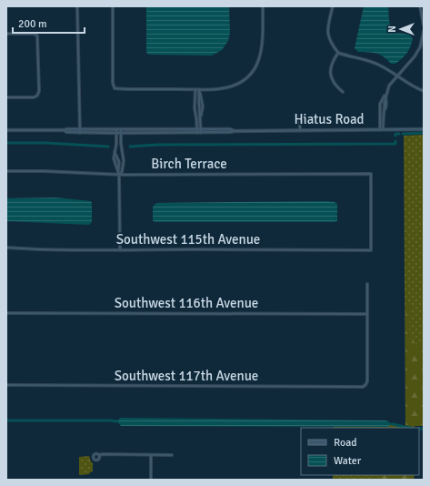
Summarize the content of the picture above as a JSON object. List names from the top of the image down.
{
  "streets": {
    "street": [
      "Hiatus Road",
      "Birch Terrace",
      "Southwest 115th Avenue",
      "Southwest 116th Avenue",
      "Southwest 117th Avenue"
    ]
  },
  "crossings": [
    ["Birch Terrace", "Southwest 115th Avenue"],
    ["Southwest 116th Avenue", "Southwest 117th Avenue"]
  ],
  "legend": ["Road", "Water"],
  "scale_bar": "200 m",
  "north": "left"
}
